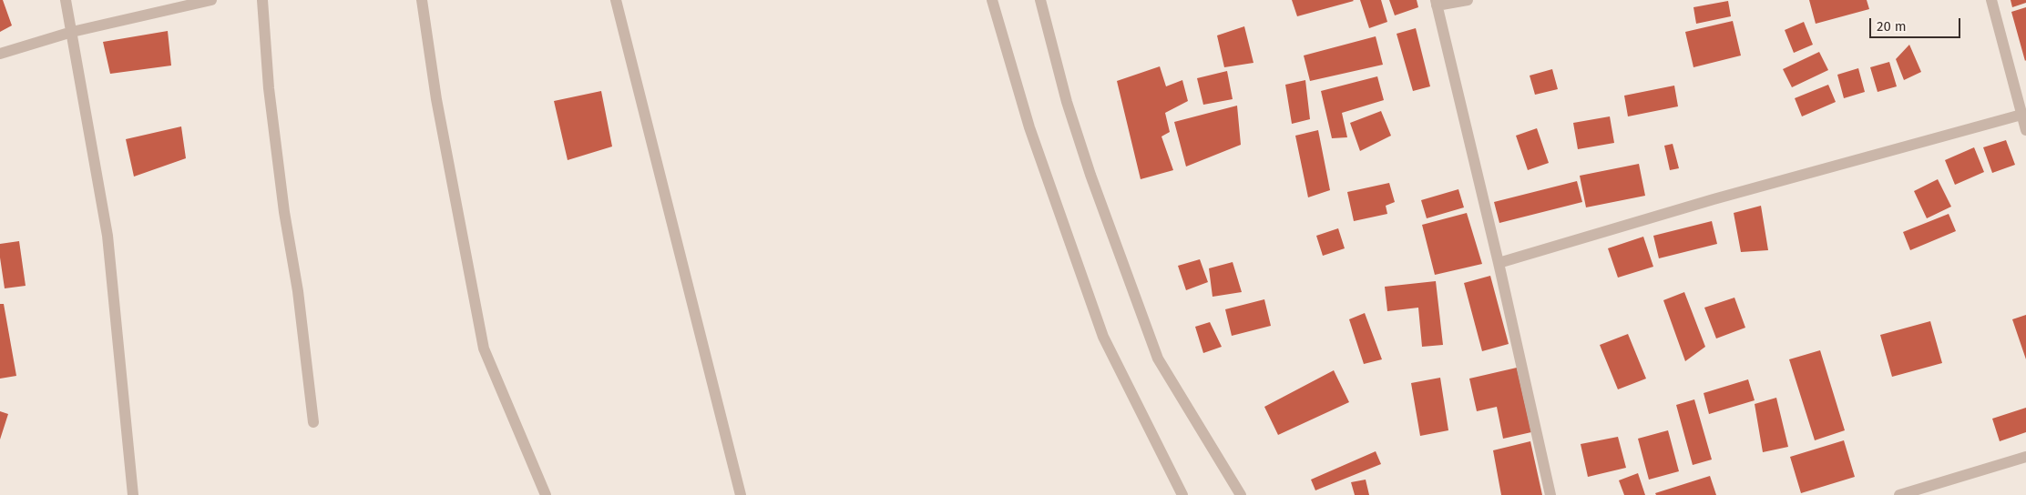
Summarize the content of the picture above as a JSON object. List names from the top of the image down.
{
  "scale_bar": "20 m"
}
